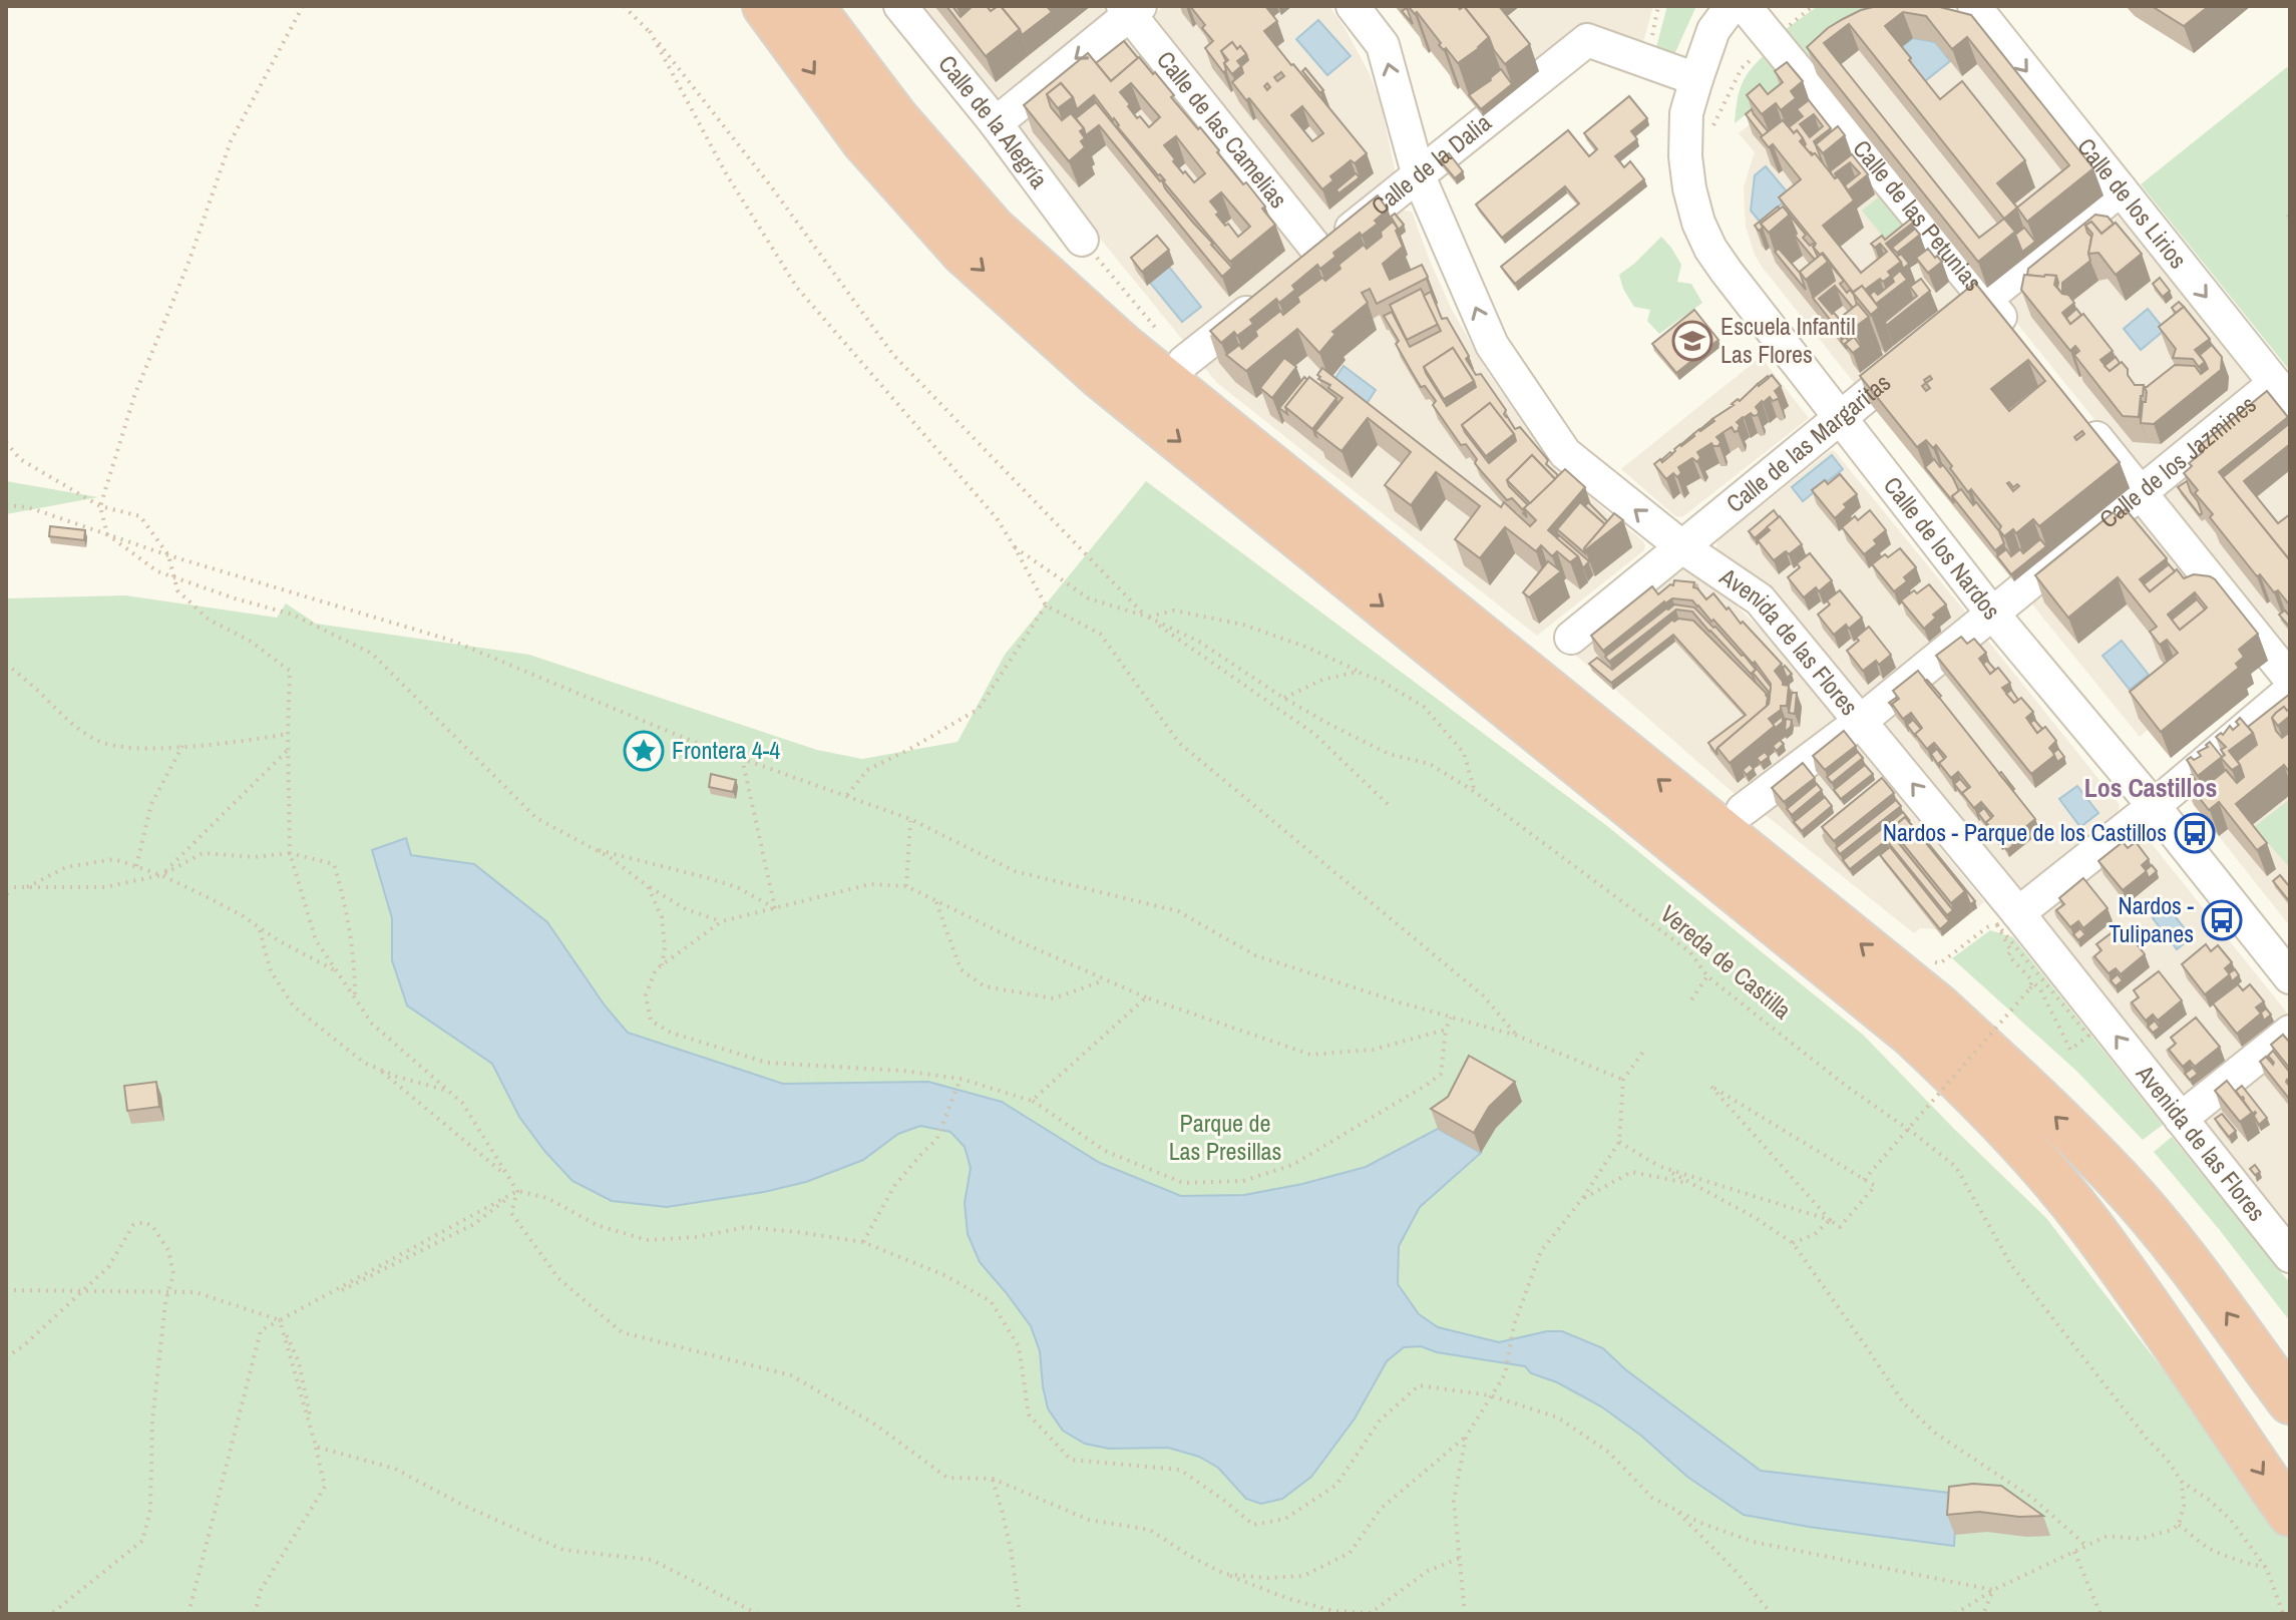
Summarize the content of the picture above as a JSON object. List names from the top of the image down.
{
  "streets": {
    "street": [
      "Calle de la Alegría",
      "Calle de las Camelias",
      "Calle de la Dalia",
      "Calle de los Lirios",
      "Calle de las Petunias",
      "Calle de las Margaritas",
      "Calle de los Jazmines",
      "Calle de los Nardos",
      "Avenida de las Flores"
    ],
    "path": ["Vereda de Castilla"]
  },
  "crossings": [
    ["Calle de las Camelias", "Calle de la Dalia"],
    ["Calle de la Dalia", "Calle de los Nardos"],
    ["Calle de la Dalia", "Avenida de las Flores"],
    ["Calle de los Lirios", "Calle de las Margaritas"],
    ["Calle de los Lirios", "Calle de los Jazmines"],
    ["Calle de las Petunias", "Calle de las Margaritas"],
    ["Calle de las Petunias", "Calle de los Nardos"],
    ["Calle de las Margaritas", "Calle de los Nardos"],
    ["Calle de las Margaritas", "Avenida de las Flores"],
    ["Calle de los Jazmines", "Calle de los Nardos"],
    ["Calle de los Jazmines", "Avenida de las Flores"]
  ],
  "one_way": ["Calle de los Lirios", "Avenida de las Flores"],
  "districts": ["Los Castillos"],
  "parks": ["Parque de Las Presillas"],
  "places": {
    "school or university": ["Escuela Infantil Las Flores"],
    "place": ["Frontera 4-4"],
    "bus stop": ["Nardos - Parque de los Castillos", "Nardos - Tulipanes"]
  }
}
